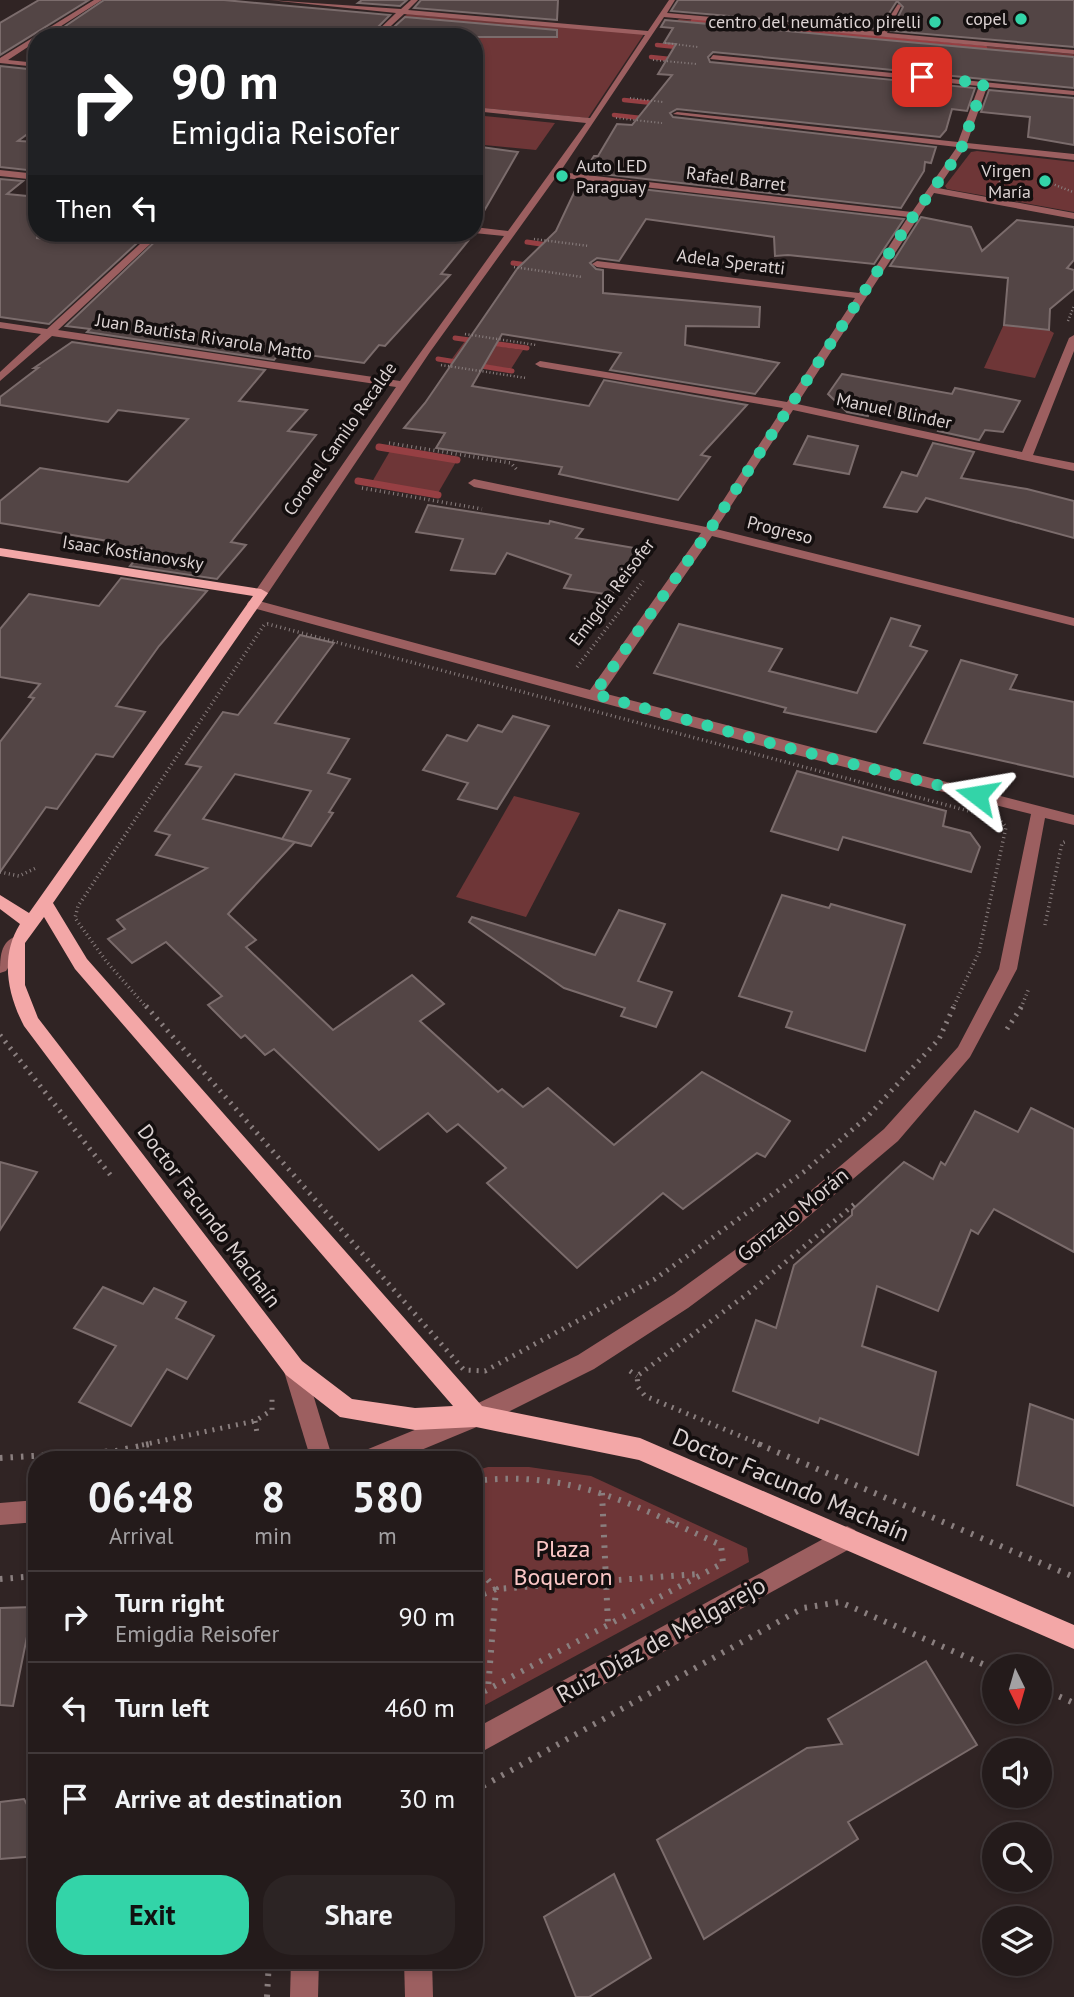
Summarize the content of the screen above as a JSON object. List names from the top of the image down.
{
  "streets": {
    "main road": ["Coronel Camilo Recalde", "Isaac Kostianovsky", "Doctor Facundo Machaín"],
    "street": [
      "Rafael Barret",
      "Adela Speratti",
      "Juan Bautista Rivarola Matto",
      "Manuel Blinder",
      "Progreso",
      "Emigdia Reisofer",
      "Gonzalo Morán",
      "Ruiz Díaz de Melgarejo"
    ]
  },
  "crossings": [
    ["Rafael Barret", "Coronel Camilo Recalde"],
    ["Rafael Barret", "Emigdia Reisofer"],
    ["Adela Speratti", "Emigdia Reisofer"],
    ["Juan Bautista Rivarola Matto", "Coronel Camilo Recalde"],
    ["Manuel Blinder", "Emigdia Reisofer"],
    ["Coronel Camilo Recalde", "Isaac Kostianovsky"],
    ["Progreso", "Emigdia Reisofer"],
    ["Gonzalo Morán", "Doctor Facundo Machaín"],
    ["Doctor Facundo Machaín", "Ruiz Díaz de Melgarejo"]
  ],
  "parks": ["Plaza Boqueron"],
  "places": [
    "copel",
    "centro del neumático pirelli",
    "Auto LED Paraguay",
    "Virgen María"
  ],
  "north": "bottom",
  "page": {
    "turn": ["90 m", "Emigdia Reisofer"],
    "then": "Then",
    "eta": [
      "06:48",
      "Arrival",
      "8",
      "min",
      "580",
      "m"
    ],
    "list": [
      {
        "name": "Turn right",
        "note": "Emigdia Reisofer",
        "value": "90 m"
      },
      {
        "name": "Turn left",
        "value": "460 m"
      },
      {
        "name": "Arrive at destination",
        "value": "30 m"
      }
    ],
    "buttons": ["Exit", "Share"]
  }
}
